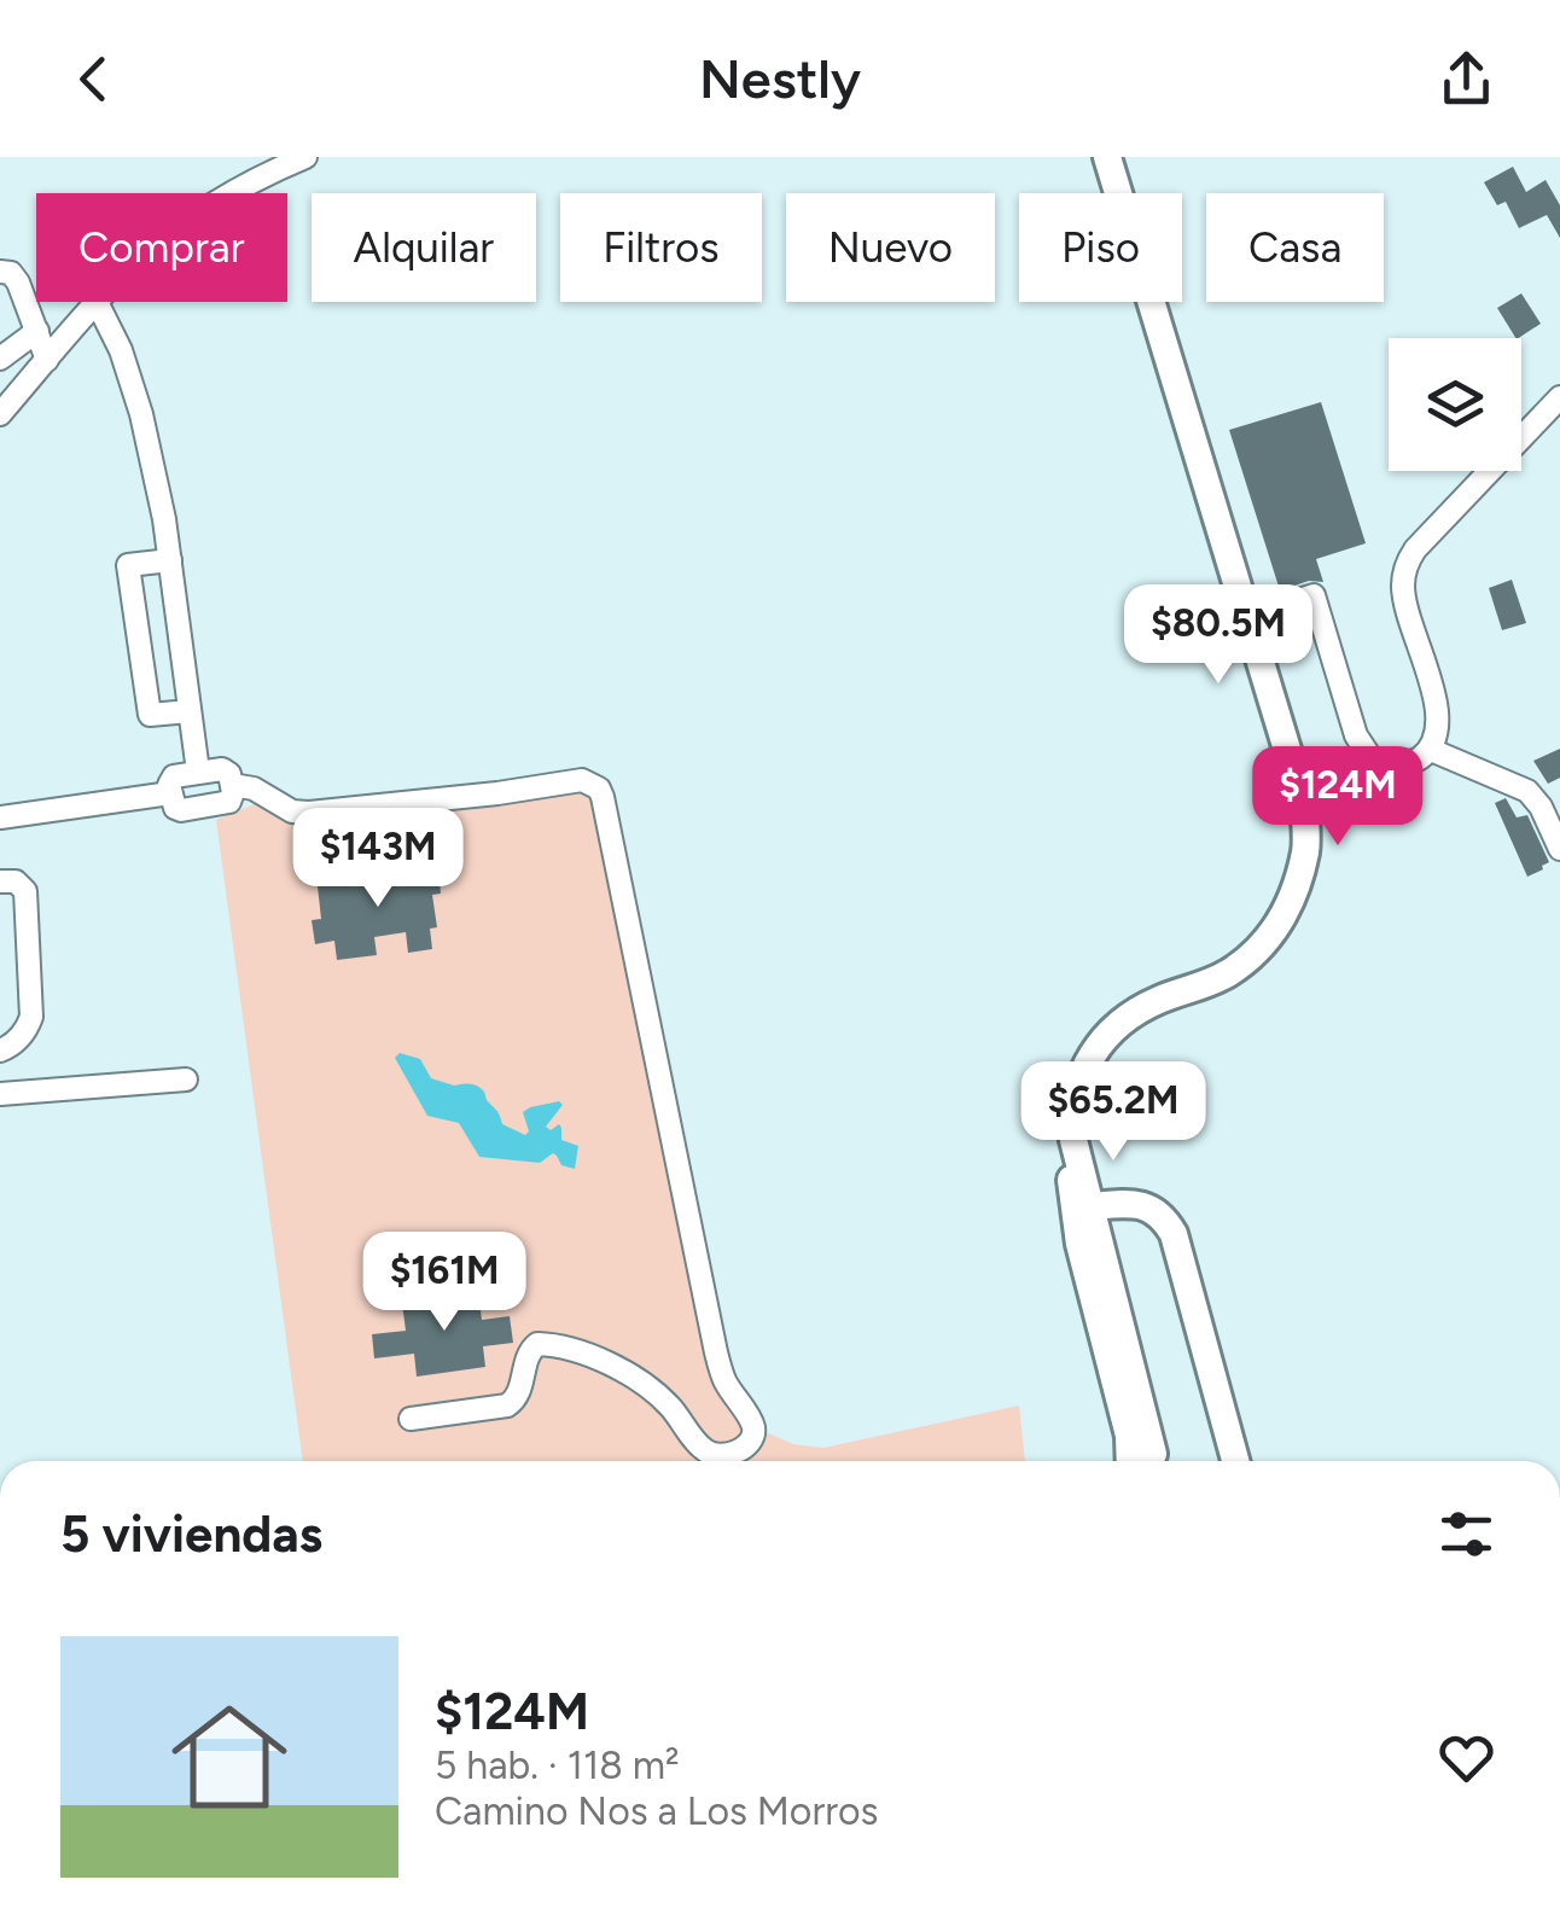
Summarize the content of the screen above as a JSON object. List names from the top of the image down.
{
  "page": {
    "header": "Nestly",
    "chip": [
      "Comprar",
      "Alquilar",
      "Filtros",
      "Nuevo",
      "Piso",
      "Casa"
    ],
    "price": [
      "$80.5M",
      "$124M",
      "$143M",
      "$65.2M",
      "$161M"
    ],
    "heading": "5 viviendas",
    "list": [
      {
        "name": "$124M",
        "note": "5 hab. · 118 m² · Camino Nos a Los Morros"
      }
    ]
  }
}
